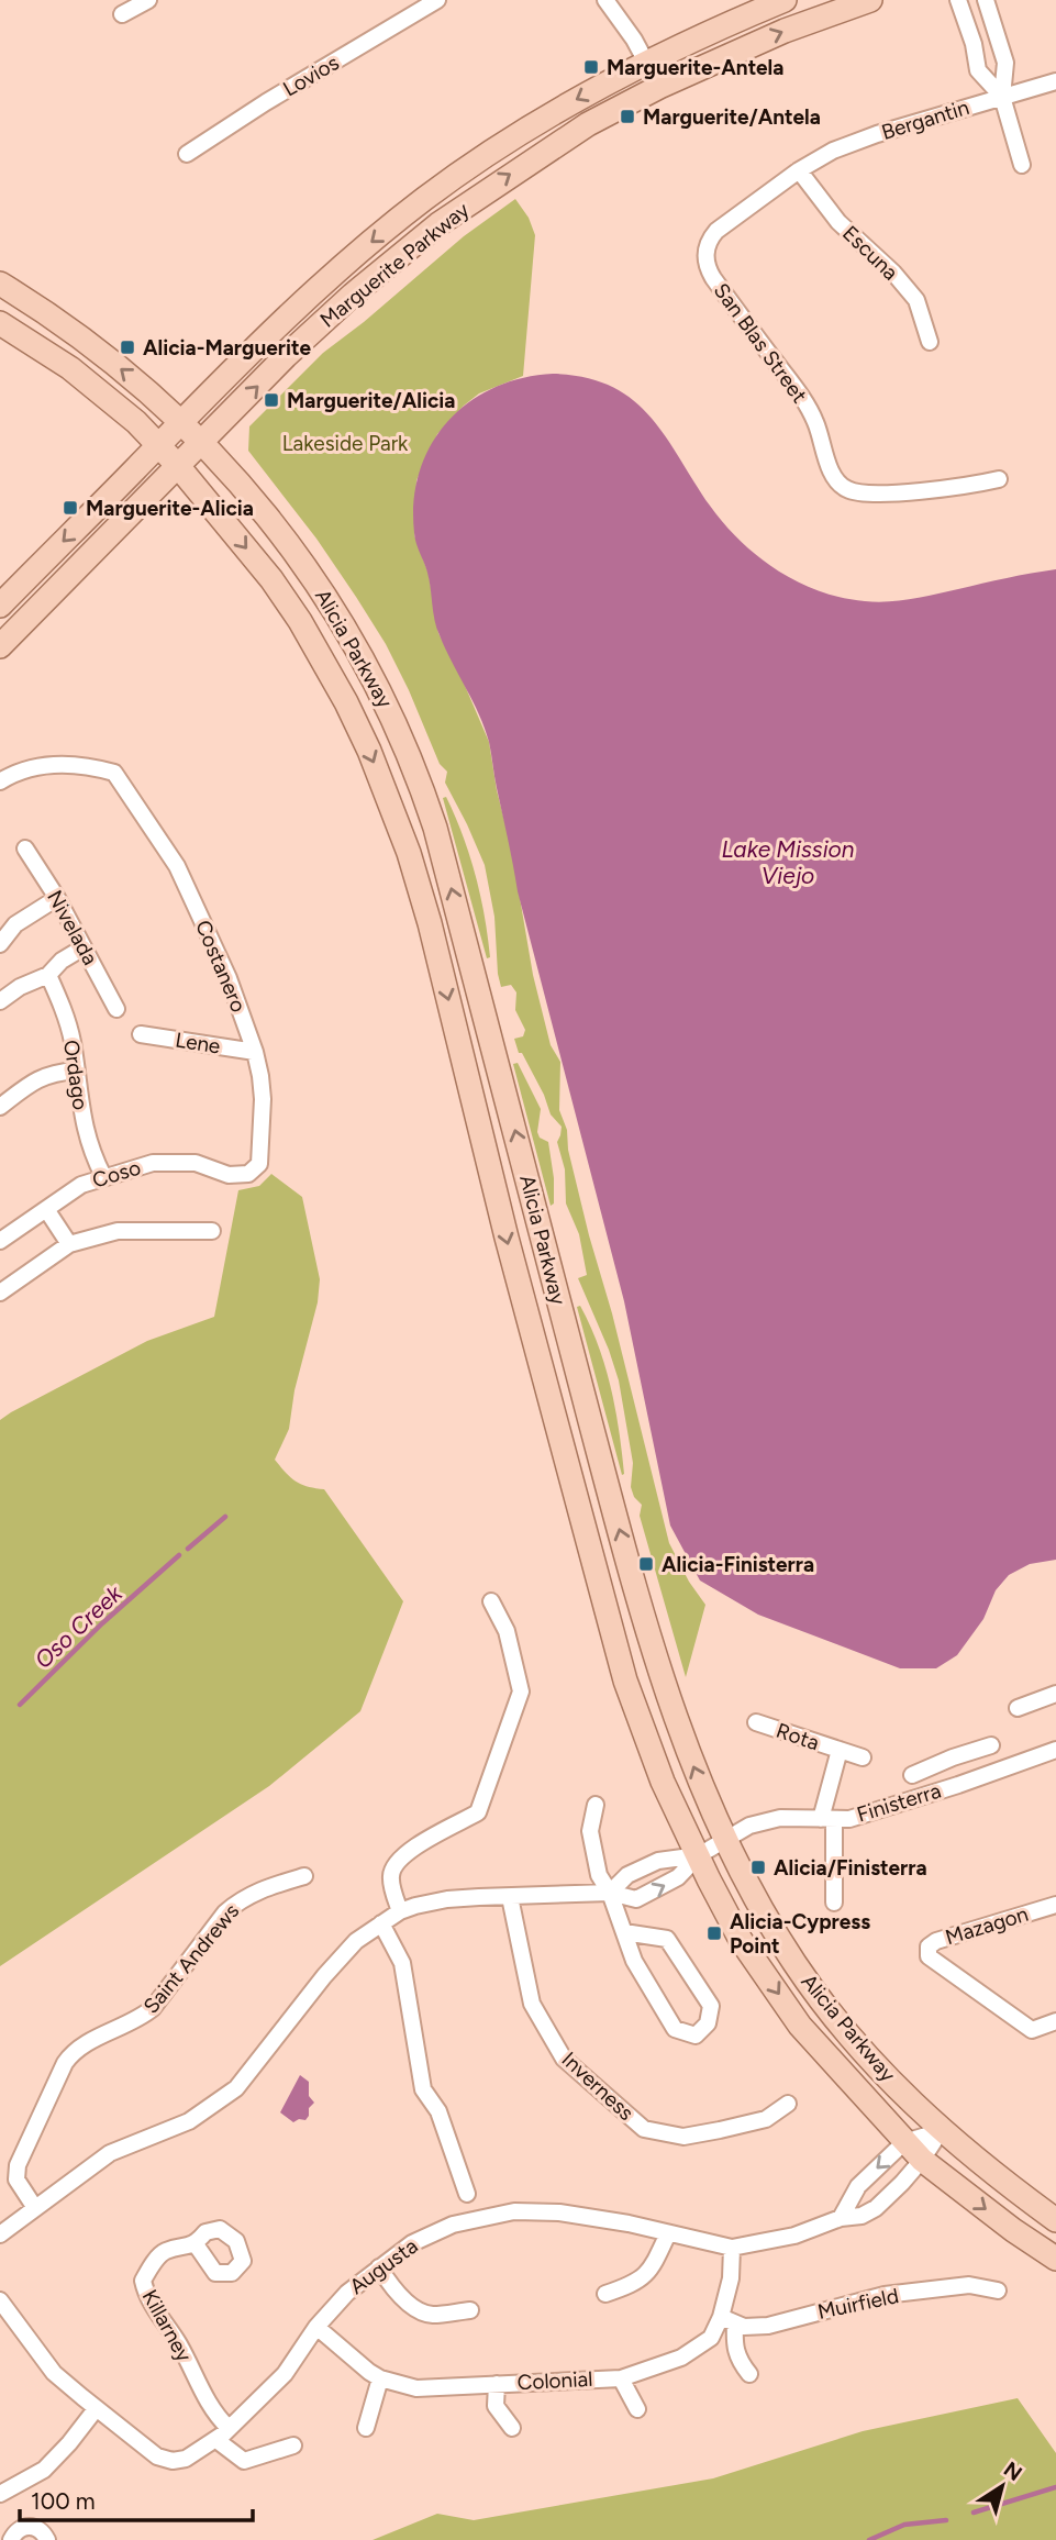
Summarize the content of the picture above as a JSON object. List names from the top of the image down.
{
  "streets": {
    "main road": ["Marguerite Parkway", "Alicia Parkway"],
    "street": [
      "Lovios",
      "Bergantin",
      "Escuna",
      "San Blas Street",
      "Nivelada",
      "Costanero",
      "Lene",
      "Ordago",
      "Coso",
      "Rota",
      "Finisterra",
      "Mazagon",
      "Saint Andrews",
      "Inverness",
      "Augusta",
      "Muirfield",
      "Killarney",
      "Colonial"
    ]
  },
  "crossings": [
    ["Bergantin", "Escuna"],
    ["Bergantin", "San Blas Street"],
    ["Escuna", "San Blas Street"],
    ["Marguerite Parkway", "Alicia Parkway"],
    ["Alicia Parkway", "Finisterra"],
    ["Alicia Parkway", "Augusta"],
    ["Costanero", "Lene"],
    ["Costanero", "Coso"],
    ["Ordago", "Coso"],
    ["Rota", "Finisterra"],
    ["Augusta", "Killarney"],
    ["Augusta", "Colonial"],
    ["Muirfield", "Colonial"]
  ],
  "water": ["Lake Mission Viejo", "Oso Creek"],
  "parks": ["Lakeside Park"],
  "places": {
    "transit": [
      "Marguerite-Antela",
      "Marguerite/Antela",
      "Alicia-Marguerite",
      "Marguerite/Alicia",
      "Marguerite-Alicia",
      "Alicia-Finisterra",
      "Alicia/Finisterra",
      "Alicia-Cypress Point"
    ]
  },
  "scale_bar": "100 m",
  "north": "top right"
}
